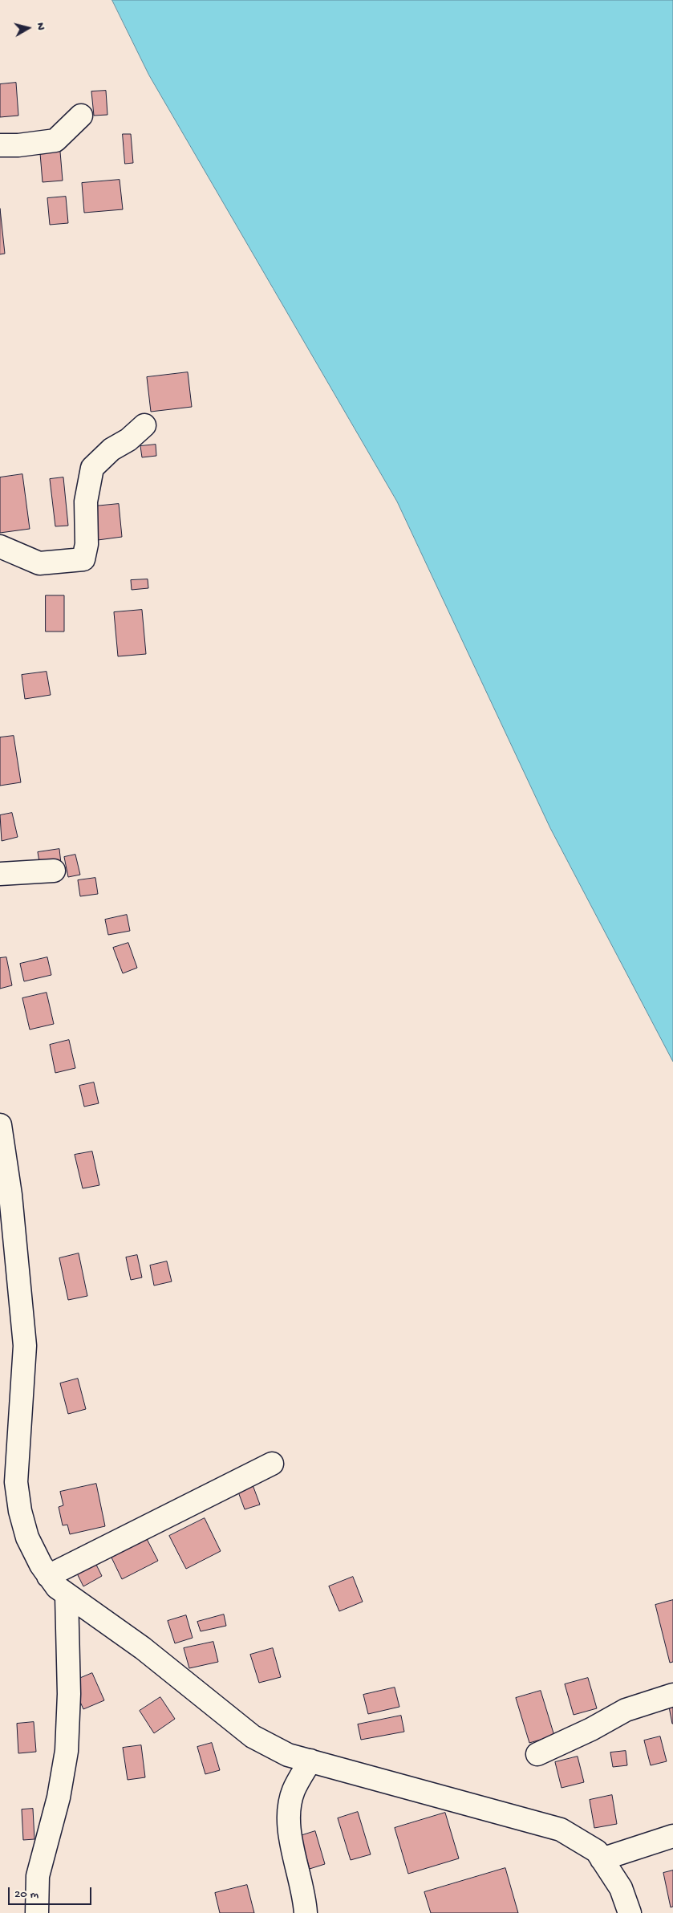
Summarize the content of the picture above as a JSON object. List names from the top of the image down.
{
  "scale_bar": "20 m",
  "north": "right"
}
